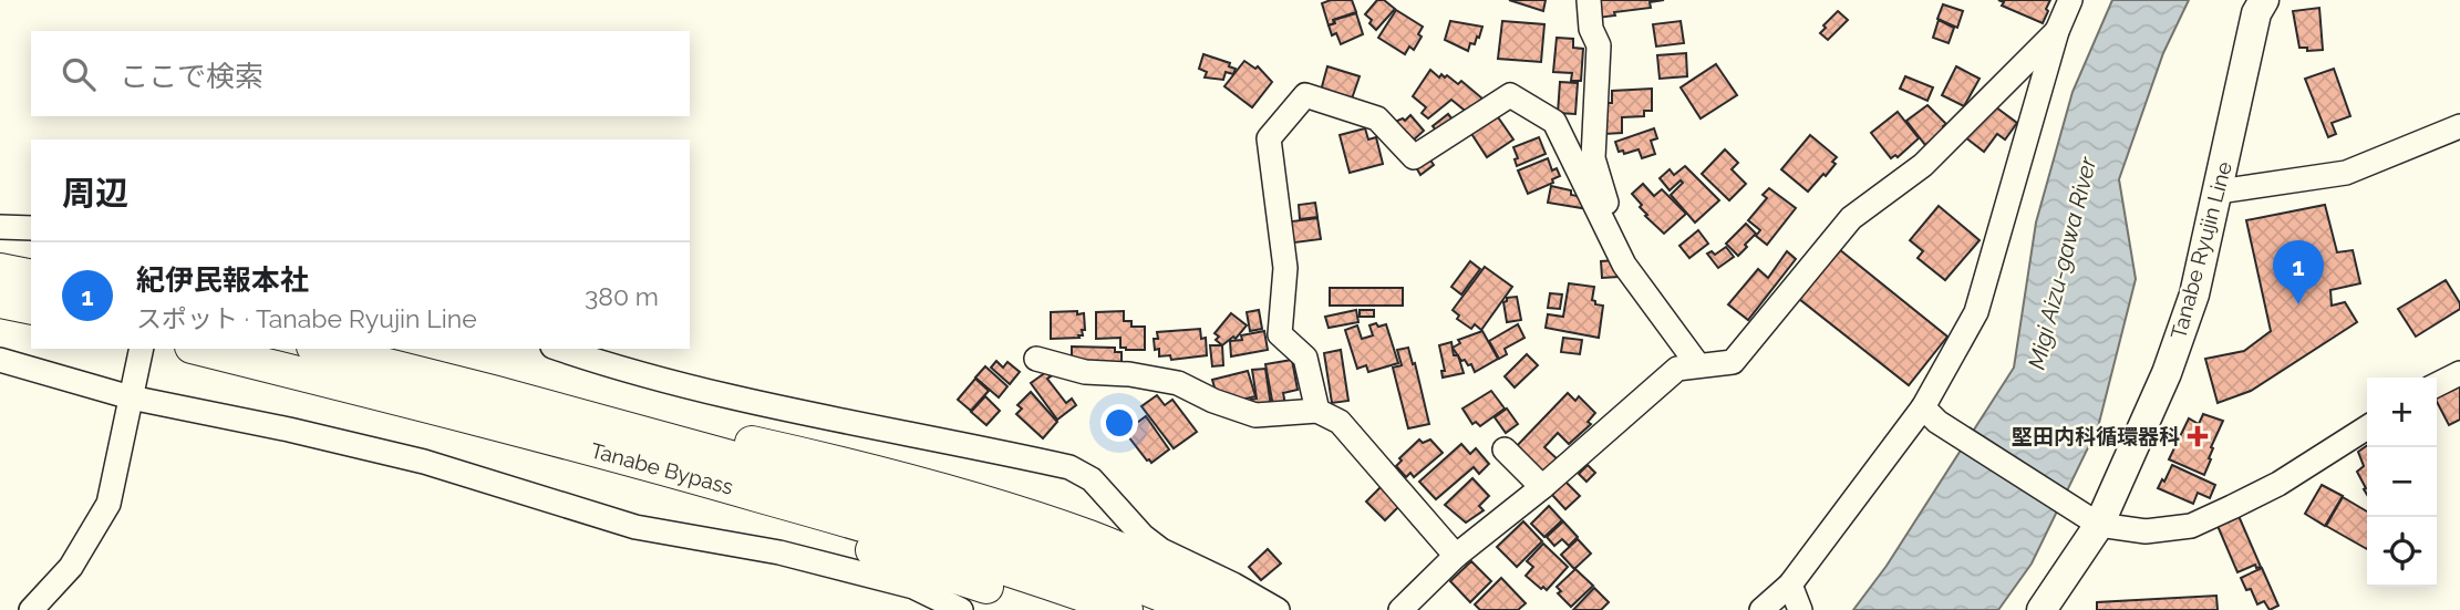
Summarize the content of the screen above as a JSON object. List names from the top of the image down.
{
  "streets": {
    "highway": ["Tanabe Bypass"],
    "main road": ["Tanabe Ryujin Line"]
  },
  "water": ["Migi Aizu-gawa River"],
  "places": {
    "health": ["堅田内科循環器科"]
  },
  "page": {
    "search": "ここで検索",
    "heading": "周辺",
    "pins": "1",
    "list": [
      {
        "mark": "1",
        "name": "紀伊民報本社",
        "note": "スポット · Tanabe Ryujin Line",
        "value": "380 m"
      }
    ],
    "map_buttons": ["+", "−"]
  }
}
